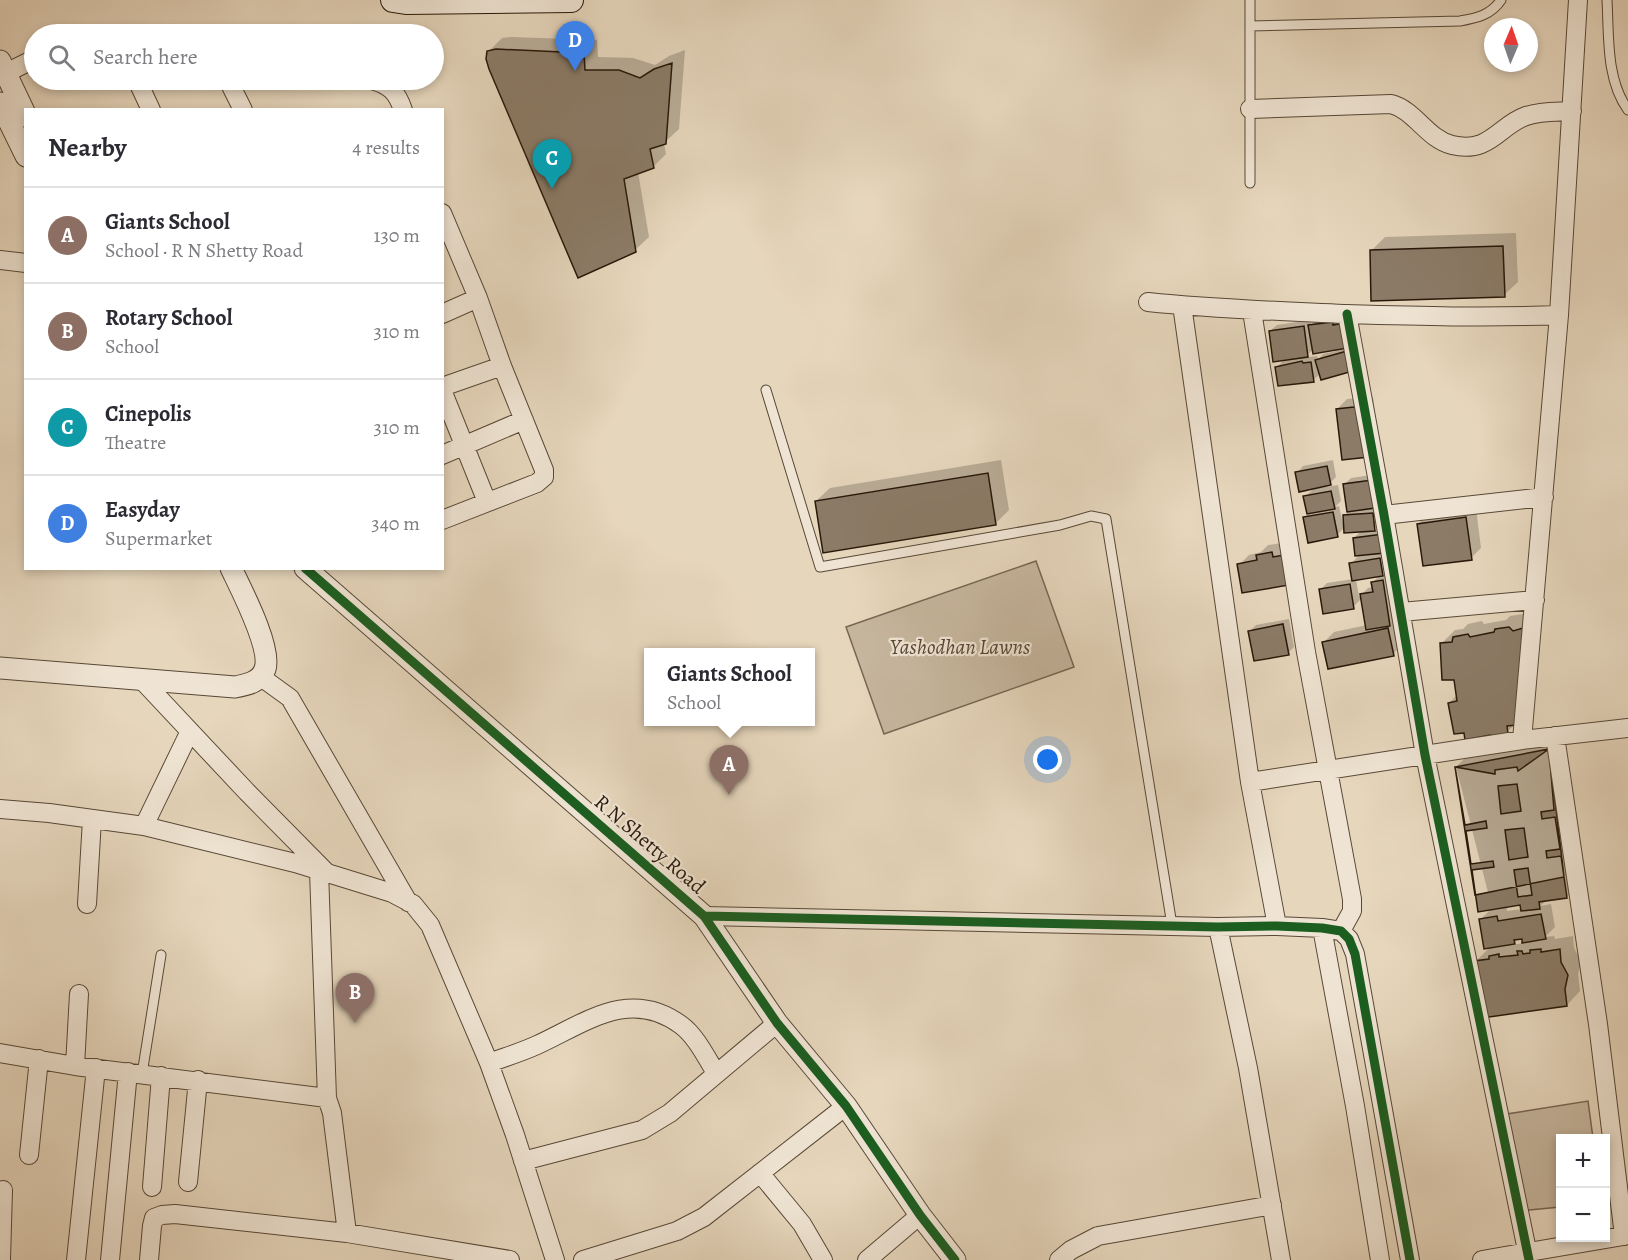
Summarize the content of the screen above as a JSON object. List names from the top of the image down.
{
  "streets": {
    "street": ["R N Shetty Road"]
  },
  "parks": ["Yashodhan Lawns"],
  "north": "top",
  "page": {
    "pins": [
      "D",
      "C",
      "A",
      "B"
    ],
    "search": "Search here",
    "heading": ["Nearby", "4 results"],
    "list": [
      {
        "mark": "A",
        "name": "Giants School",
        "note": "School · R N Shetty Road",
        "value": "130 m"
      },
      {
        "mark": "B",
        "name": "Rotary School",
        "note": "School",
        "value": "310 m"
      },
      {
        "mark": "C",
        "name": "Cinepolis",
        "note": "Theatre",
        "value": "310 m"
      },
      {
        "mark": "D",
        "name": "Easyday",
        "note": "Supermarket",
        "value": "340 m"
      }
    ],
    "popup": ["Giants School", "School"],
    "map_buttons": ["+", "−"]
  }
}
